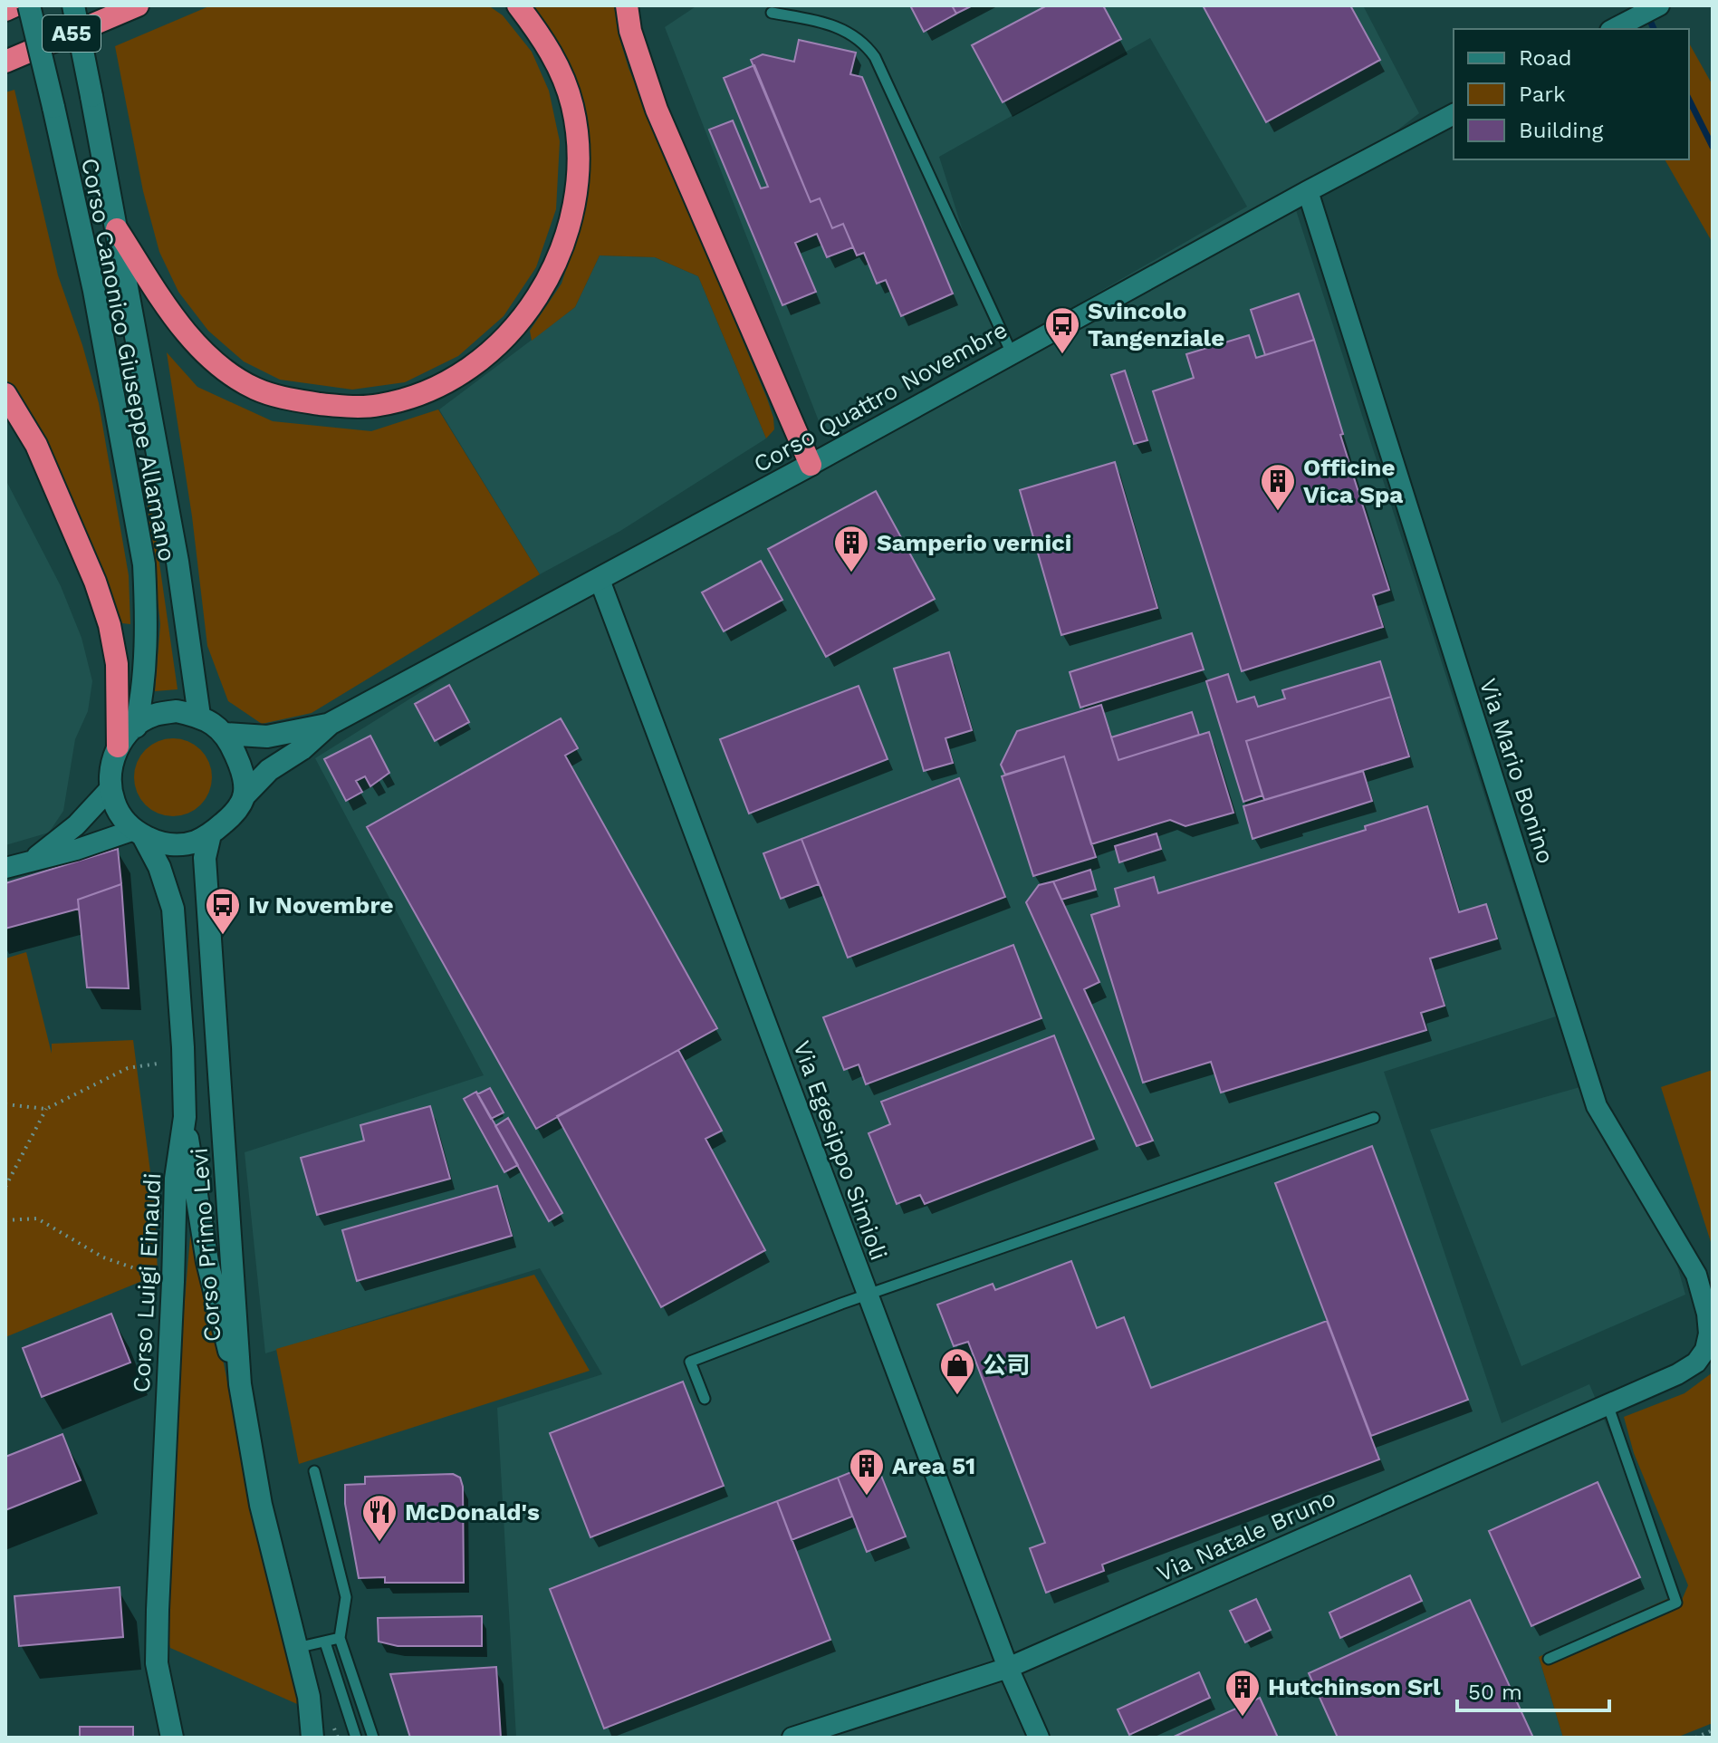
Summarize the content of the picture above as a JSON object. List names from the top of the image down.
{
  "streets": {
    "highway": ["A55"],
    "main road": [
      "Corso Canonico Giuseppe Allamano",
      "Corso Quattro Novembre",
      "Corso Primo Levi",
      "Corso Luigi Einaudi"
    ],
    "street": ["Via Mario Bonino", "Via Egesippo Simioli", "Via Natale Bruno"]
  },
  "crossings": [
    ["Corso Canonico Giuseppe Allamano", "Corso Quattro Novembre"],
    ["Corso Canonico Giuseppe Allamano", "Corso Primo Levi"],
    ["Corso Canonico Giuseppe Allamano", "Corso Luigi Einaudi"],
    ["Corso Quattro Novembre", "Via Mario Bonino"],
    ["Corso Quattro Novembre", "Via Egesippo Simioli"],
    ["Corso Quattro Novembre", "Corso Primo Levi"],
    ["Corso Quattro Novembre", "Corso Luigi Einaudi"],
    ["Via Mario Bonino", "Via Natale Bruno"],
    ["Via Egesippo Simioli", "Via Natale Bruno"],
    ["Corso Primo Levi", "Corso Luigi Einaudi"]
  ],
  "places": {
    "bus stop": ["Svincolo Tangenziale", "Iv Novembre"],
    "building": [
      "Officine Vica Spa",
      "Samperio vernici",
      "Area 51",
      "Hutchinson Srl"
    ],
    "shop": ["公司"],
    "restaurant": ["McDonald's"]
  },
  "legend": ["Road", "Park", "Building"],
  "scale_bar": "50 m"
}
